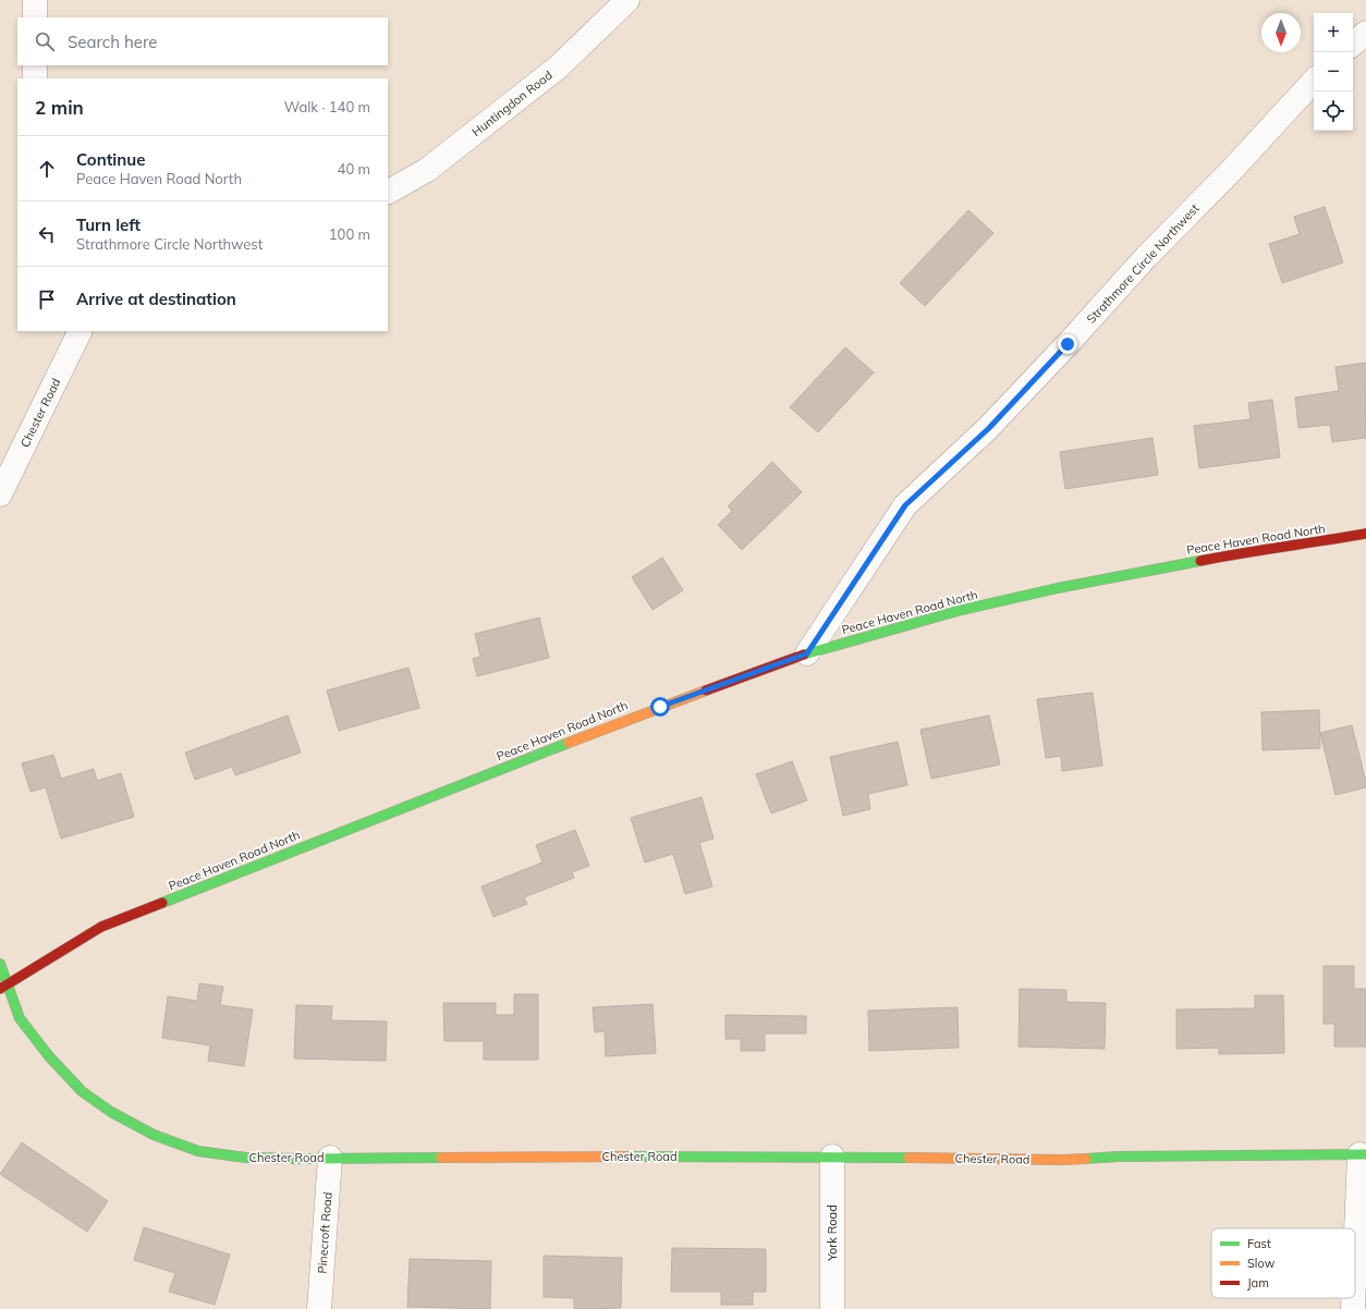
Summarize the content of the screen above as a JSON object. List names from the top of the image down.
{
  "streets": {
    "street": [
      "Huntingdon Road",
      "Strathmore Circle Northwest",
      "Chester Road",
      "Peace Haven Road North",
      "Pinecroft Road",
      "York Road"
    ]
  },
  "crossings": [
    ["Strathmore Circle Northwest", "Peace Haven Road North"],
    ["Chester Road", "Peace Haven Road North"],
    ["Chester Road", "Pinecroft Road"],
    ["Chester Road", "York Road"]
  ],
  "legend": ["Fast", "Slow", "Jam"],
  "north": "bottom",
  "page": {
    "map_buttons": ["+", "−"],
    "search": "Search here",
    "heading": ["2 min", "Walk · 140 m"],
    "list": [
      ["Continue", "Peace Haven Road North", "40 m"],
      ["Turn left", "Strathmore Circle Northwest", "100 m"],
      "Arrive at destination"
    ]
  }
}
